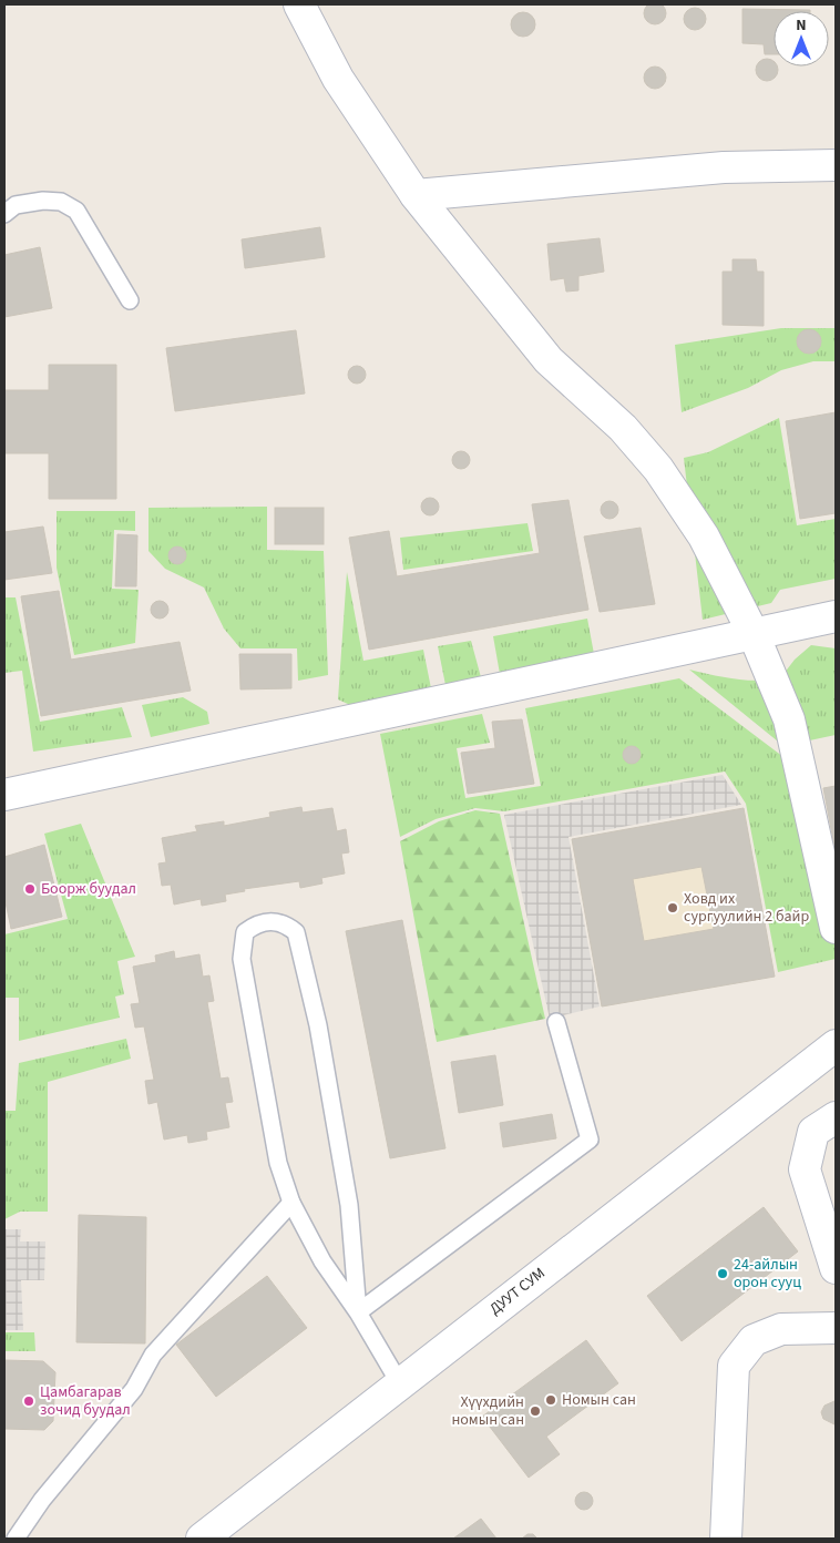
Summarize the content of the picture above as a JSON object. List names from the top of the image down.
{
  "streets": {
    "street": ["ДУУТ СУМ"]
  },
  "places": [
    "Боорж буудал",
    "Ховд их сургуулийн 2 байр",
    "24-айлын орон сууц",
    "Номын сан",
    "Цамбагарав зочид буудал",
    "Хүүхдийн номын сан"
  ],
  "north": "top"
}
